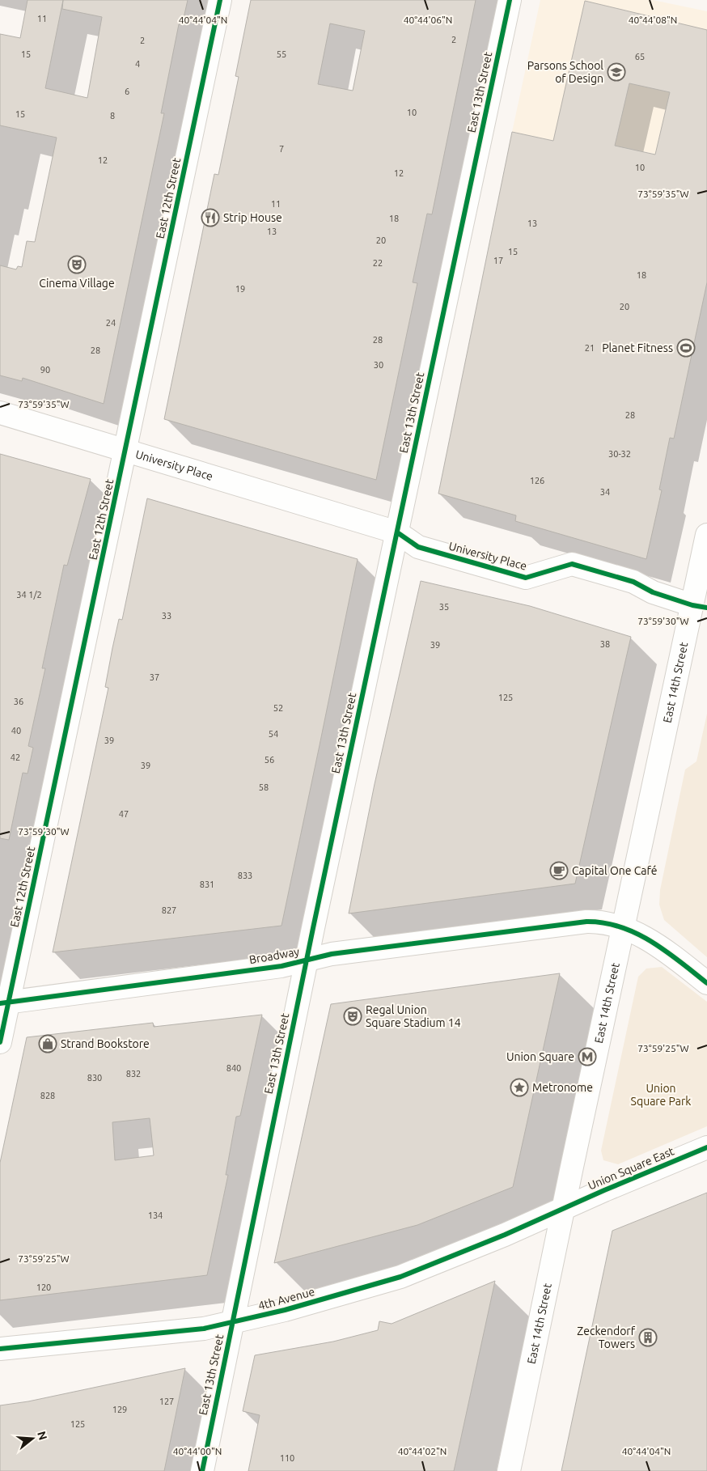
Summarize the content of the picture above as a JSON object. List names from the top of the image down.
{
  "streets": {
    "street": [
      "East 13th Street",
      "East 12th Street",
      "University Place",
      "East 14th Street",
      "Broadway",
      "Union Square East",
      "4th Avenue"
    ]
  },
  "crossings": [
    ["East 13th Street", "University Place"],
    ["East 13th Street", "Broadway"],
    ["East 13th Street", "4th Avenue"],
    ["East 12th Street", "University Place"],
    ["East 12th Street", "Broadway"],
    ["University Place", "East 14th Street"],
    ["East 14th Street", "Broadway"],
    ["East 14th Street", "Union Square East"],
    ["East 14th Street", "4th Avenue"],
    ["Union Square East", "4th Avenue"]
  ],
  "parks": ["Union Square Park"],
  "places": {
    "school or university": ["Parsons School of Design"],
    "restaurant": ["Strip House"],
    "theatre": ["Cinema Village", "Regal Union Square Stadium 14"],
    "sports": ["Planet Fitness"],
    "cafe": ["Capital One Café"],
    "shop": ["Strand Bookstore"],
    "metro station": ["Union Square"],
    "place": ["Metronome"],
    "building": ["Zeckendorf Towers"]
  },
  "house_numbers": [
    "11",
    "2",
    "2",
    "15",
    "55",
    "65",
    "4",
    "6",
    "10",
    "15",
    "8",
    "7",
    "12",
    "10",
    "12",
    "11",
    "18",
    "13",
    "13",
    "20",
    "15",
    "17",
    "22",
    "18",
    "19",
    "20",
    "24",
    "28",
    "21",
    "28",
    "30",
    "90",
    "28",
    "30-32",
    "126",
    "34",
    "34 1/2",
    "35",
    "33",
    "38",
    "39",
    "37",
    "125",
    "36",
    "52",
    "40",
    "54",
    "39",
    "42",
    "56",
    "39",
    "58",
    "47",
    "833",
    "831",
    "827",
    "840",
    "832",
    "830",
    "828",
    "134",
    "120",
    "127",
    "129",
    "125",
    "110"
  ],
  "north": "right",
  "coordinates": [
    "40°44'04\"N",
    "40°44'06\"N",
    "40°44'08\"N",
    "73°59'35\"W",
    "73°59'30\"W",
    "73°59'25\"W",
    "40°44'00\"N",
    "40°44'02\"N"
  ]
}
